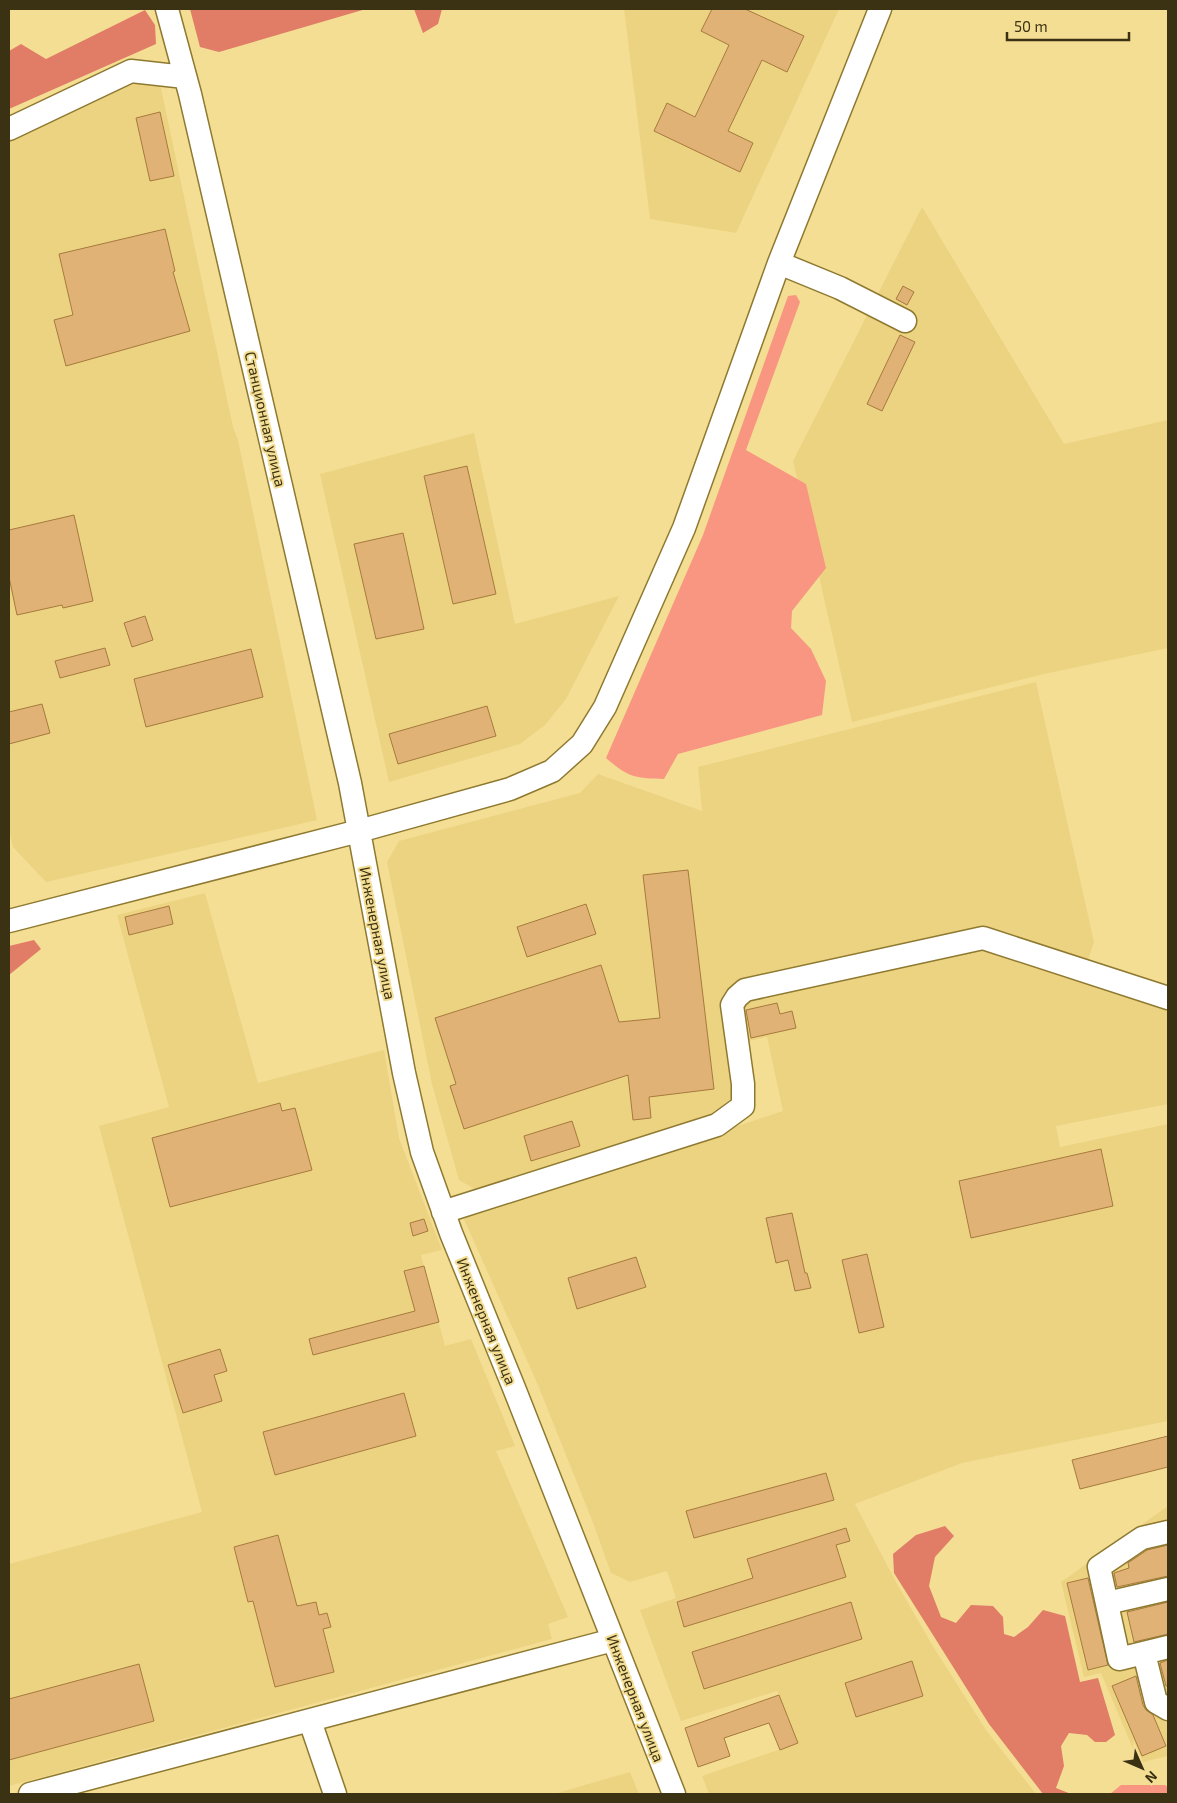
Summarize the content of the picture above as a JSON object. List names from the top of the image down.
{
  "streets": {
    "street": ["Станционная улица", "Инженерная улица"]
  },
  "crossings": [
    ["Станционная улица", "Инженерная улица"]
  ],
  "scale_bar": "50 m",
  "north": "bottom right"
}
